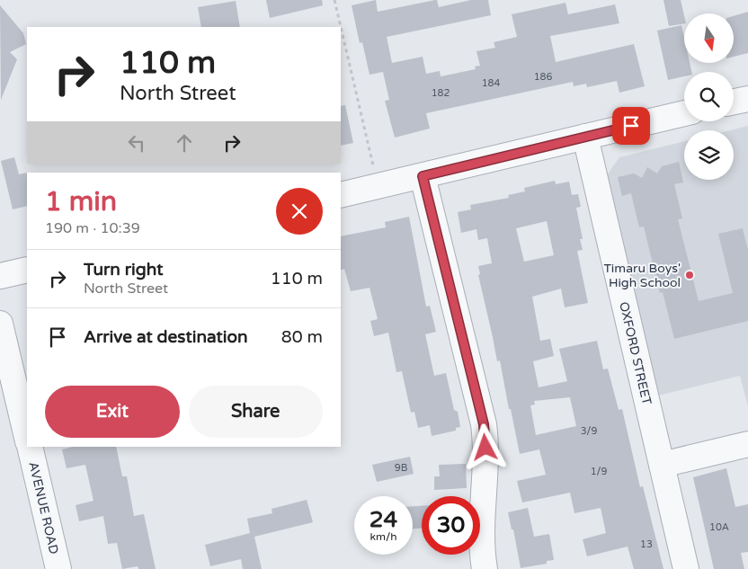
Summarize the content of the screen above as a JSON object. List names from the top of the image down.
{
  "streets": {
    "street": ["OXFORD STREET", "AVENUE ROAD"]
  },
  "places": ["Timaru Boys' High School"],
  "house_numbers": [
    "186",
    "184",
    "182",
    "3/9",
    "9B",
    "1/9",
    "10A",
    "13"
  ],
  "north": "bottom",
  "page": {
    "turn": ["110 m", "North Street"],
    "heading": ["1 min", "190 m · 10:39"],
    "list": [
      {
        "name": "Turn right",
        "note": "North Street",
        "value": "110 m"
      },
      {
        "name": "Arrive at destination",
        "value": "80 m"
      }
    ],
    "buttons": ["Exit", "Share"],
    "speed": "24 km/h",
    "limit": "30"
  }
}
